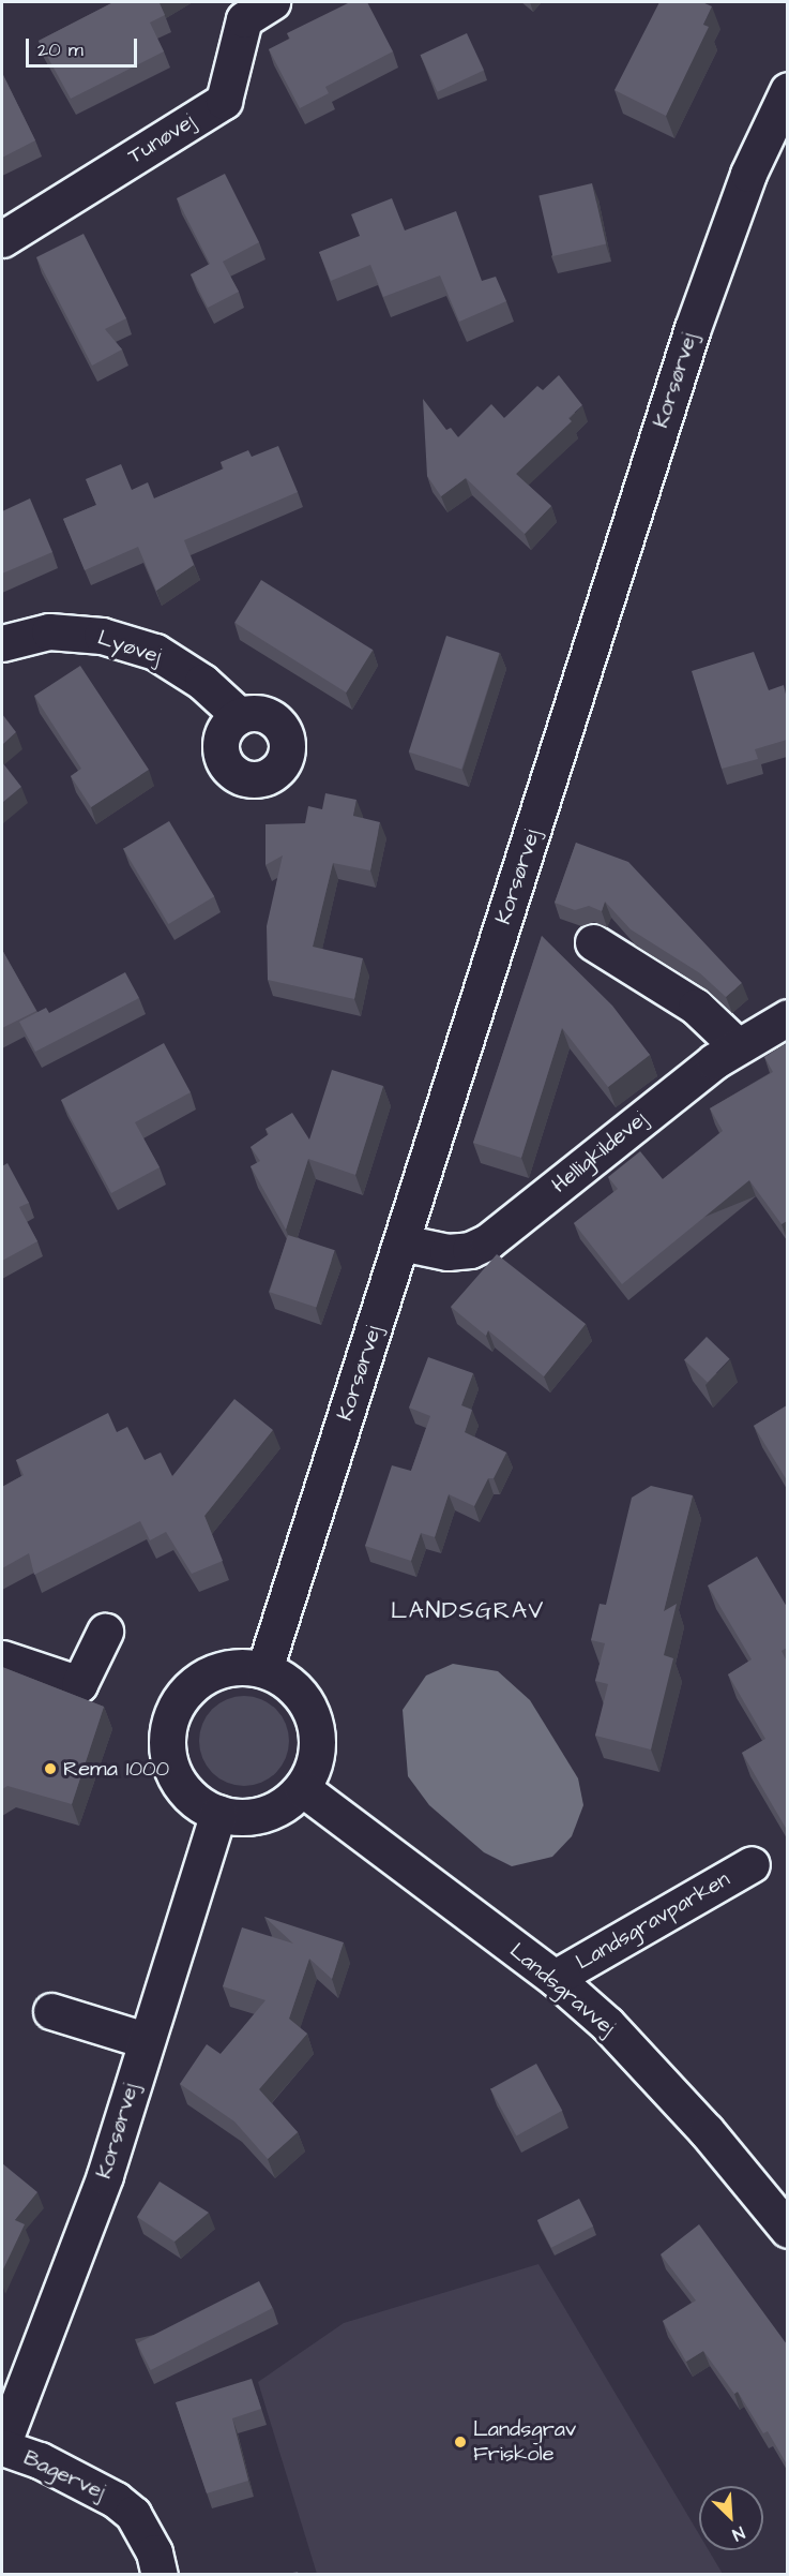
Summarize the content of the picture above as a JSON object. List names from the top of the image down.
{
  "streets": {
    "street": [
      "Tunøvej",
      "Korsørvej",
      "Lyøvej",
      "Helligkildevej",
      "Landsgravparken",
      "Landsgravvej",
      "Bagervej"
    ]
  },
  "crossings": [
    ["Korsørvej", "Helligkildevej"],
    ["Korsørvej", "Landsgravvej"],
    ["Korsørvej", "Bagervej"],
    ["Landsgravparken", "Landsgravvej"]
  ],
  "districts": ["LANDSGRAV"],
  "places": ["Rema 1000", "Landsgrav Friskole"],
  "scale_bar": "20 m",
  "north": "bottom right"
}
